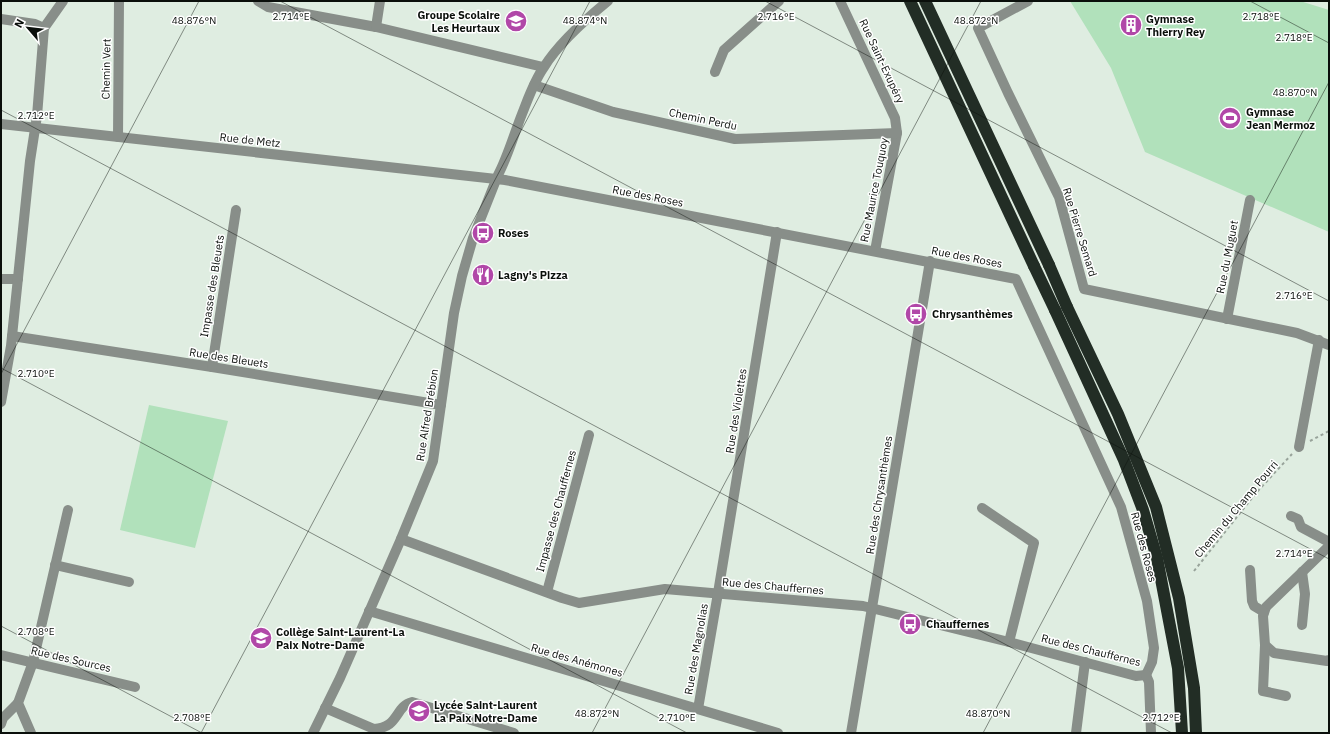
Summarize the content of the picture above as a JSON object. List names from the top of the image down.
{
  "streets": {
    "street": [
      "Rue Saint-Exupéry",
      "Chemin Vert",
      "Chemin Perdu",
      "Rue de Metz",
      "Rue Maurice Touquoy",
      "Rue des Roses",
      "Rue Pierre Semard",
      "Rue du Muguet",
      "Impasse des Bleuets",
      "Rue des Bleuets",
      "Rue des Violettes",
      "Rue Alfred Brébion",
      "Rue des Chrysanthèmes",
      "Impasse des Chauffernes",
      "Rue des Chauffernes",
      "Rue des Magnolias",
      "Rue des Sources",
      "Rue des Anémones"
    ],
    "path": ["Chemin du Champ Pourri"]
  },
  "crossings": [
    ["Rue Saint-Exupéry", "Chemin Perdu"],
    ["Rue Saint-Exupéry", "Rue Maurice Touquoy"],
    ["Chemin Vert", "Rue de Metz"],
    ["Chemin Perdu", "Rue Maurice Touquoy"],
    ["Chemin Perdu", "Rue Alfred Brébion"],
    ["Rue de Metz", "Rue des Roses"],
    ["Rue de Metz", "Rue Alfred Brébion"],
    ["Rue Maurice Touquoy", "Rue des Roses"],
    ["Rue des Roses", "Rue des Violettes"],
    ["Rue des Roses", "Rue Alfred Brébion"],
    ["Rue des Roses", "Rue des Chrysanthèmes"],
    ["Rue des Roses", "Rue des Chauffernes"],
    ["Rue Pierre Semard", "Rue du Muguet"],
    ["Impasse des Bleuets", "Rue des Bleuets"],
    ["Rue des Bleuets", "Rue Alfred Brébion"],
    ["Rue des Violettes", "Rue des Chauffernes"],
    ["Rue des Violettes", "Rue des Magnolias"],
    ["Rue Alfred Brébion", "Rue des Chauffernes"],
    ["Rue Alfred Brébion", "Rue des Anémones"],
    ["Rue des Chrysanthèmes", "Rue des Chauffernes"],
    ["Impasse des Chauffernes", "Rue des Chauffernes"],
    ["Rue des Chauffernes", "Rue des Magnolias"],
    ["Rue des Magnolias", "Rue des Anémones"]
  ],
  "places": {
    "school or university": ["Groupe Scolaire Les Heurtaux", "Collège Saint-Laurent-La Paix Notre-Dame", "Lycée Saint-Laurent La Paix Notre-Dame"],
    "building": ["Gymnase Thierry Rey"],
    "sports": ["Gymnase Jean Mermoz"],
    "bus stop": ["Roses", "Chrysanthèmes", "Chauffernes"],
    "restaurant": ["Lagny's Pizza"]
  },
  "north": "top left",
  "coordinates": [
    "2.718°E",
    "2.714°E",
    "2.716°E",
    "48.876°N",
    "48.874°N",
    "48.872°N",
    "48.870°N",
    "2.712°E",
    "2.710°E",
    "2.708°E"
  ]
}
